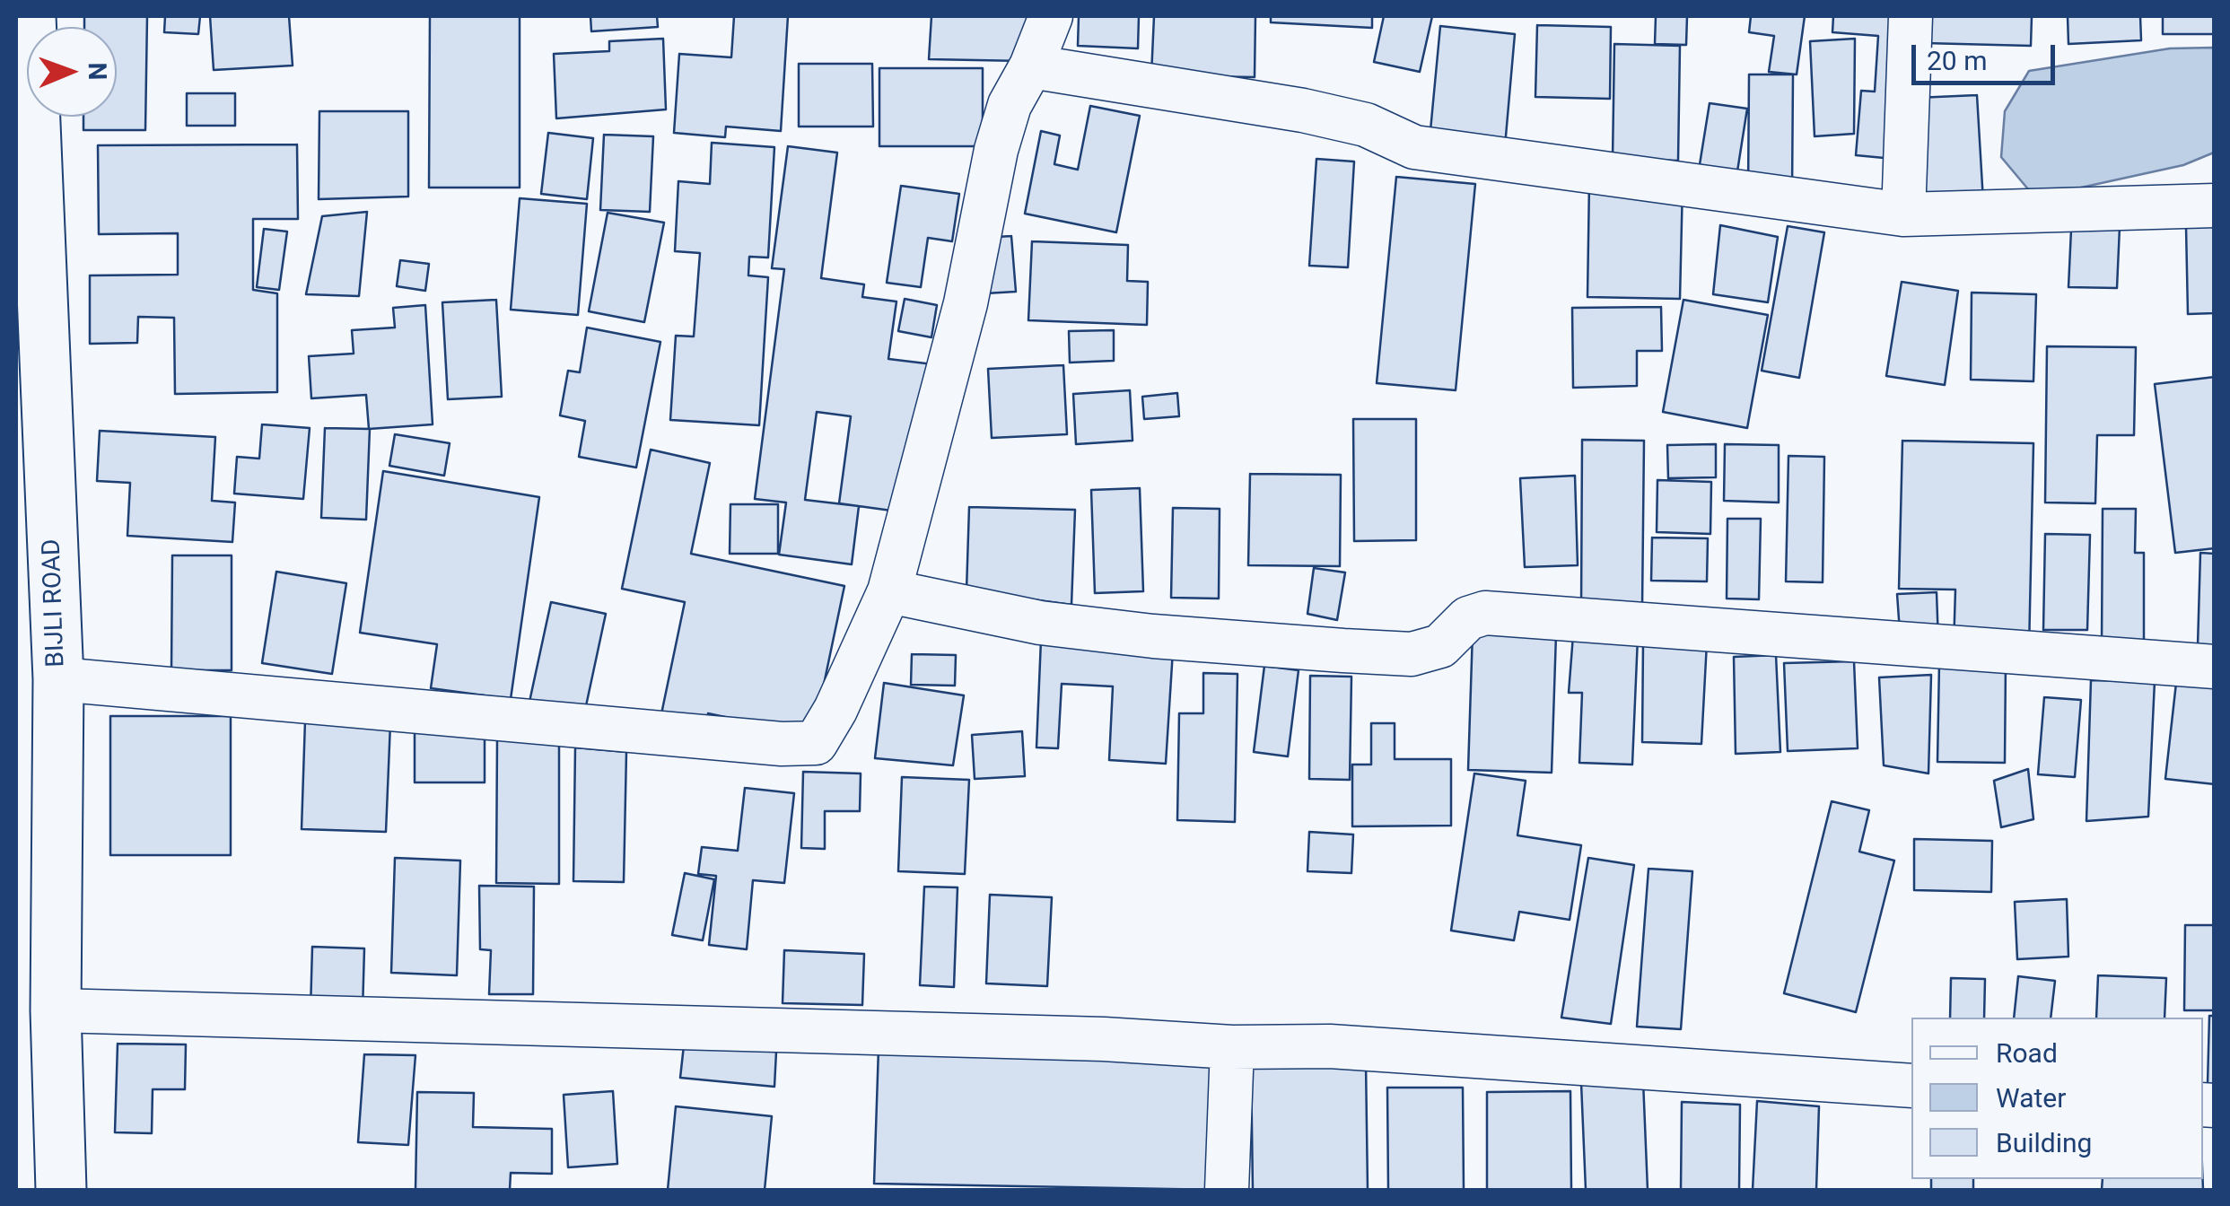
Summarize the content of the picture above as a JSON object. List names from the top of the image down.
{
  "streets": {
    "street": ["BIJLI ROAD"]
  },
  "legend": ["Road", "Water", "Building"],
  "scale_bar": "20 m",
  "north": "right"
}
